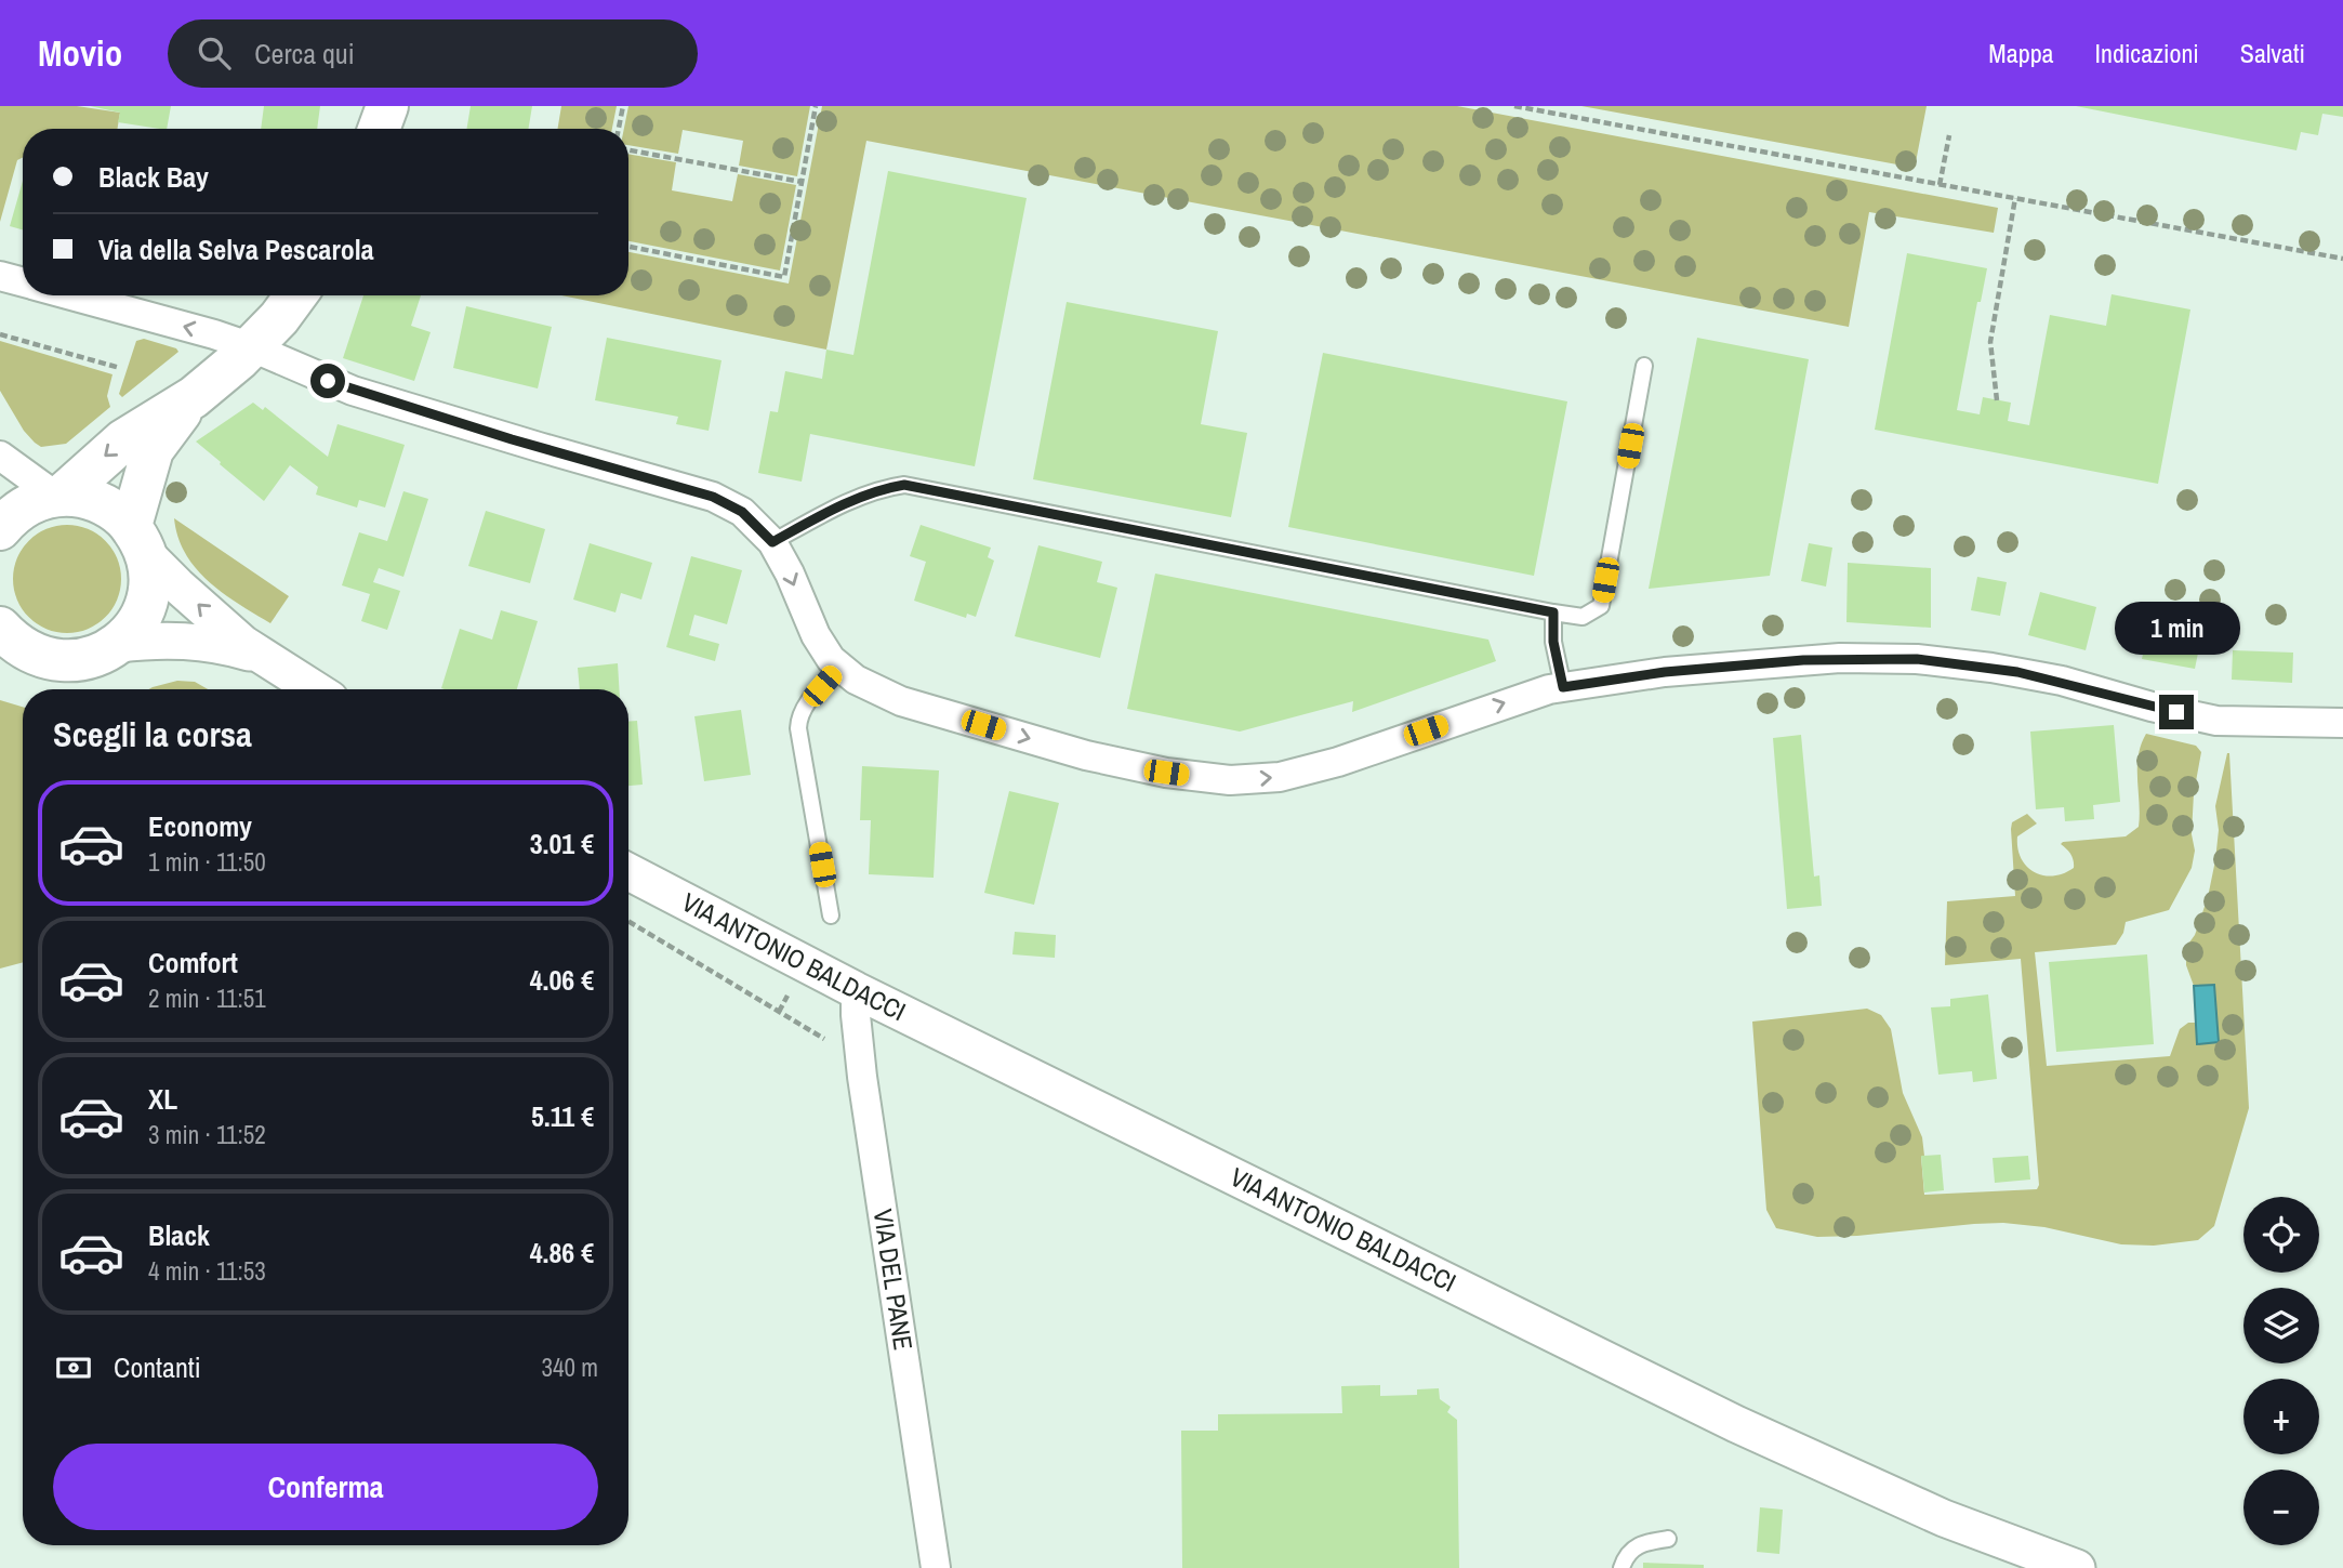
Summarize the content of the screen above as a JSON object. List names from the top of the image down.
{
  "streets": {
    "street": ["VIA ANTONIO BALDACCI", "VIA DEL PANE"]
  },
  "crossings": [
    ["VIA ANTONIO BALDACCI", "VIA DEL PANE"]
  ],
  "page": {
    "header": "Movio",
    "search": "Cerca qui",
    "nav": ["Mappa", "Indicazioni", "Salvati"],
    "banner": ["Black Bay", "Via della Selva Pescarola"],
    "bubble": "1 min",
    "heading": "Scegli la corsa",
    "list": [
      {
        "name": "Economy",
        "note": "1 min · 11:50",
        "value": "3.01 €"
      },
      {
        "name": "Comfort",
        "note": "2 min · 11:51",
        "value": "4.06 €"
      },
      {
        "name": "XL",
        "note": "3 min · 11:52",
        "value": "5.11 €"
      },
      {
        "name": "Black",
        "note": "4 min · 11:53",
        "value": "4.86 €"
      }
    ],
    "map_buttons": ["+", "−"],
    "pay": ["Contanti", "340 m"],
    "buttons": "Conferma"
  }
}
